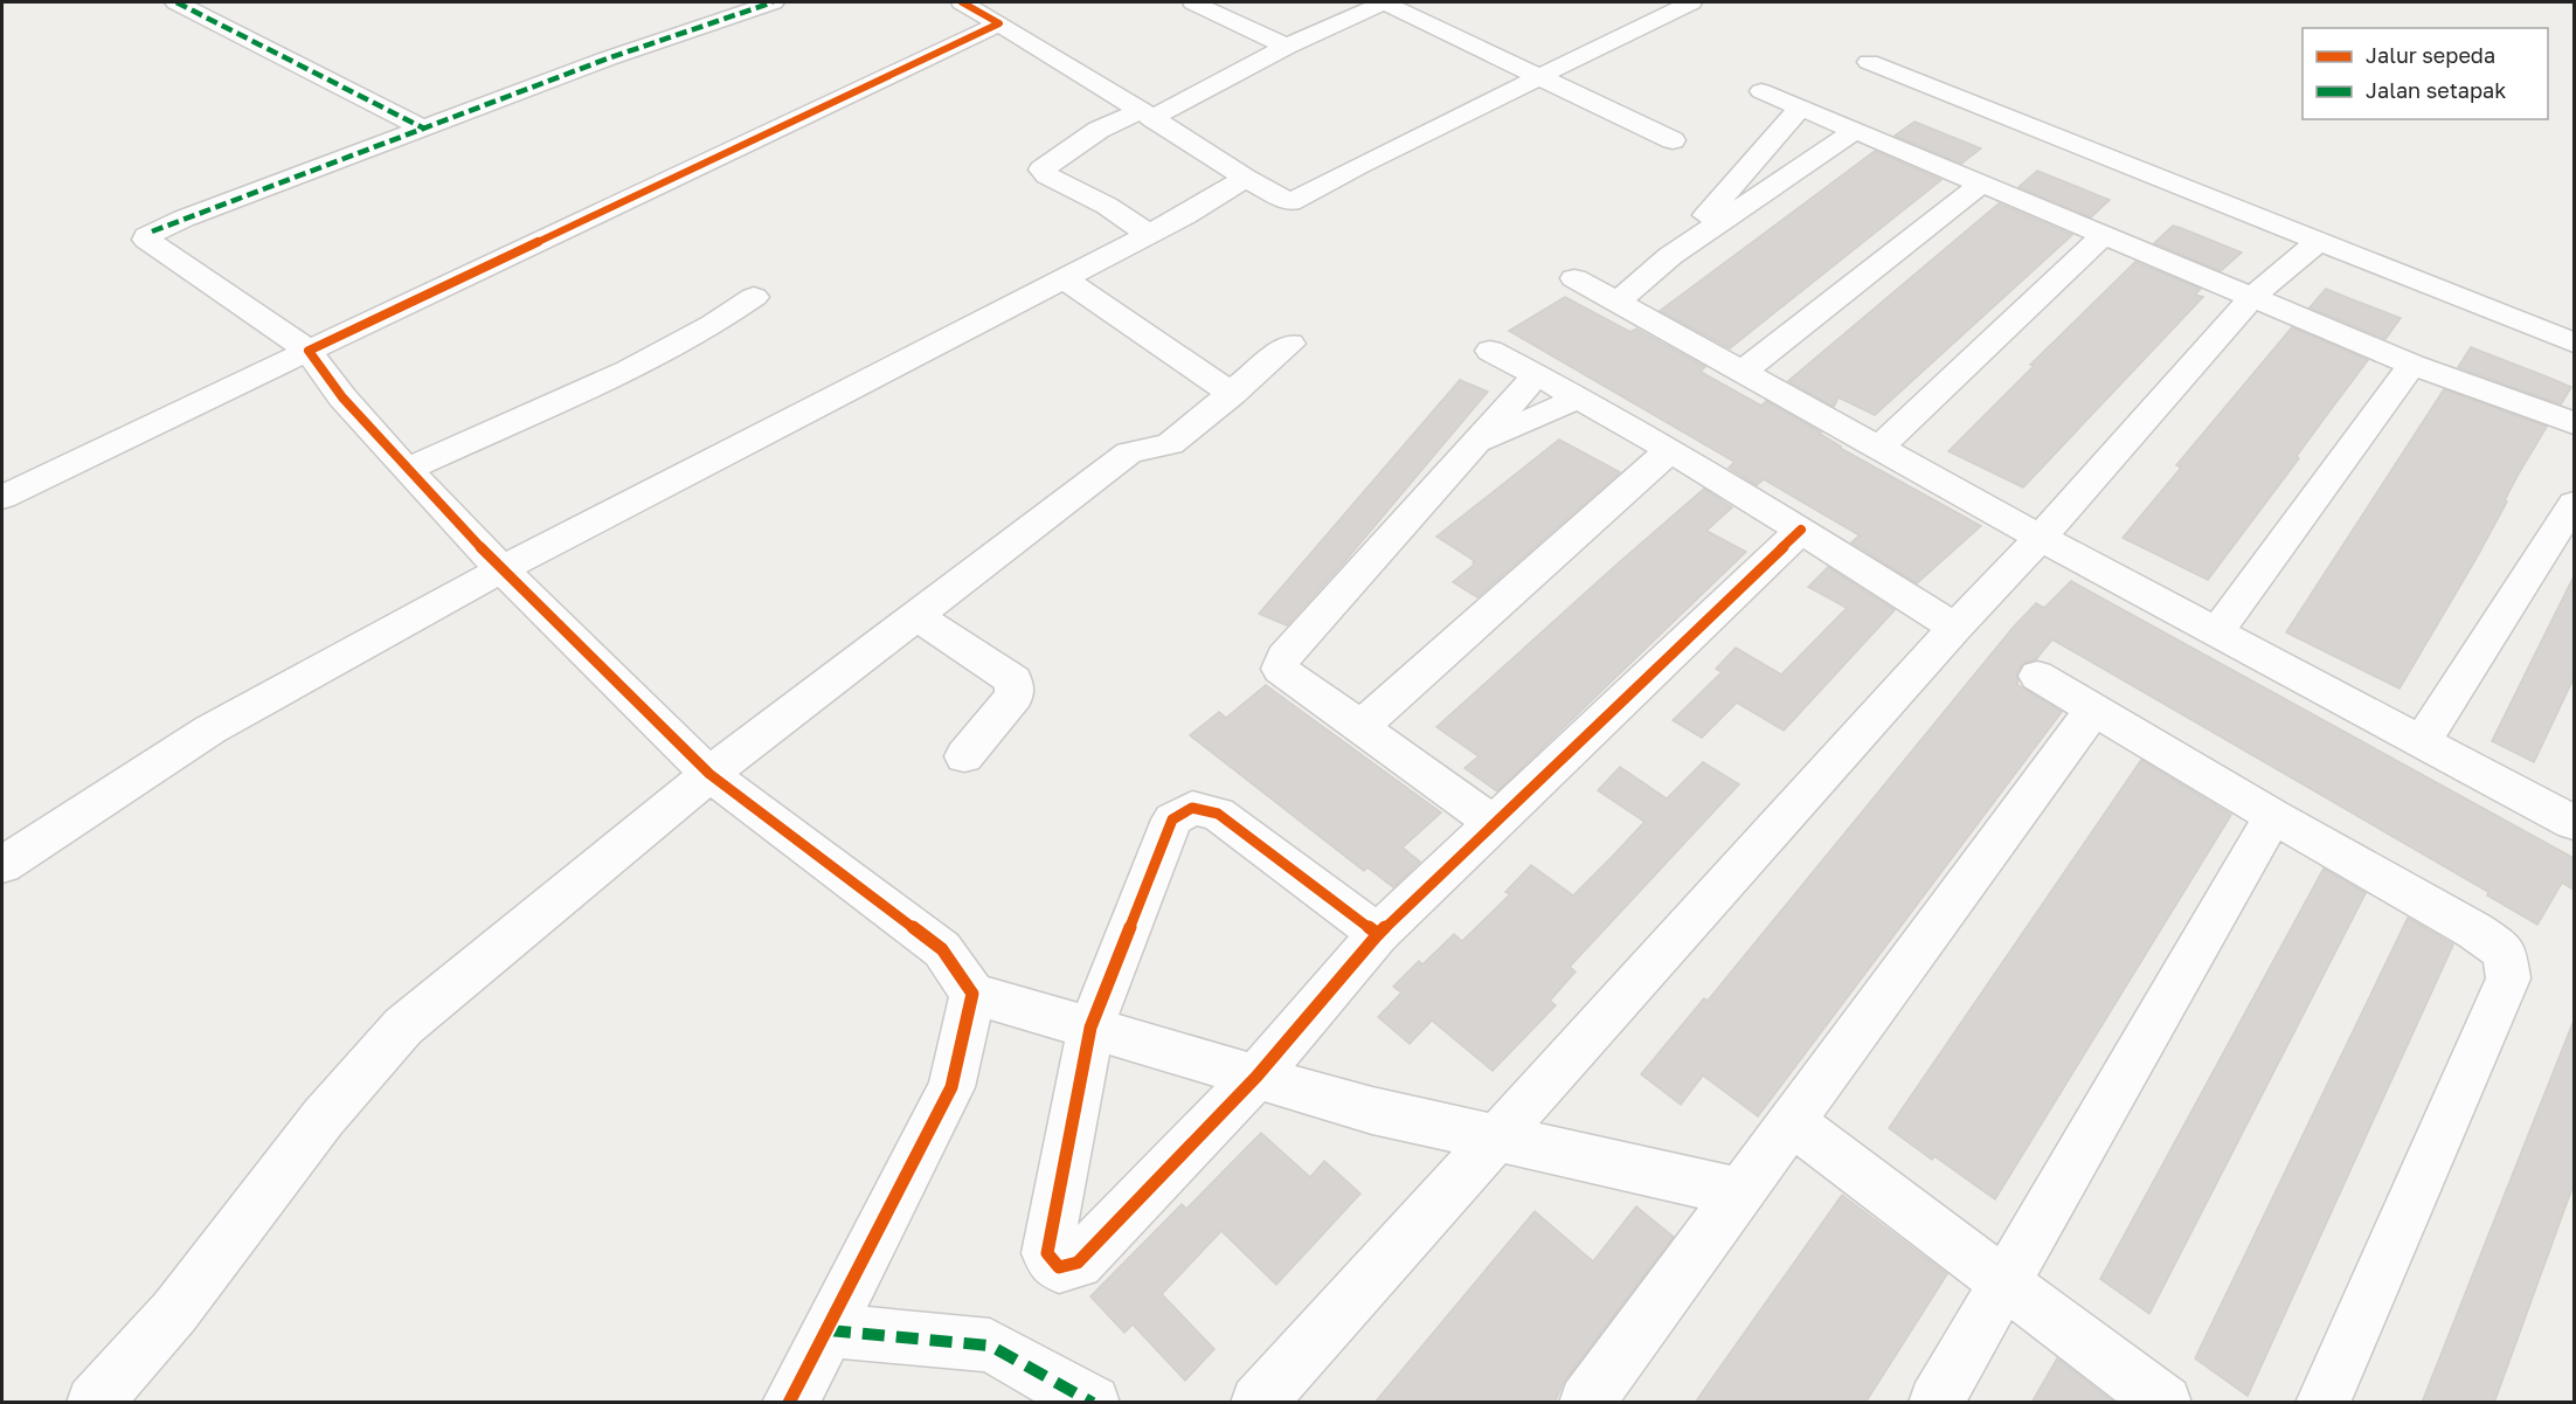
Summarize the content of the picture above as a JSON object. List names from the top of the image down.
{
  "legend": ["Jalur sepeda", "Jalan setapak"]
}
